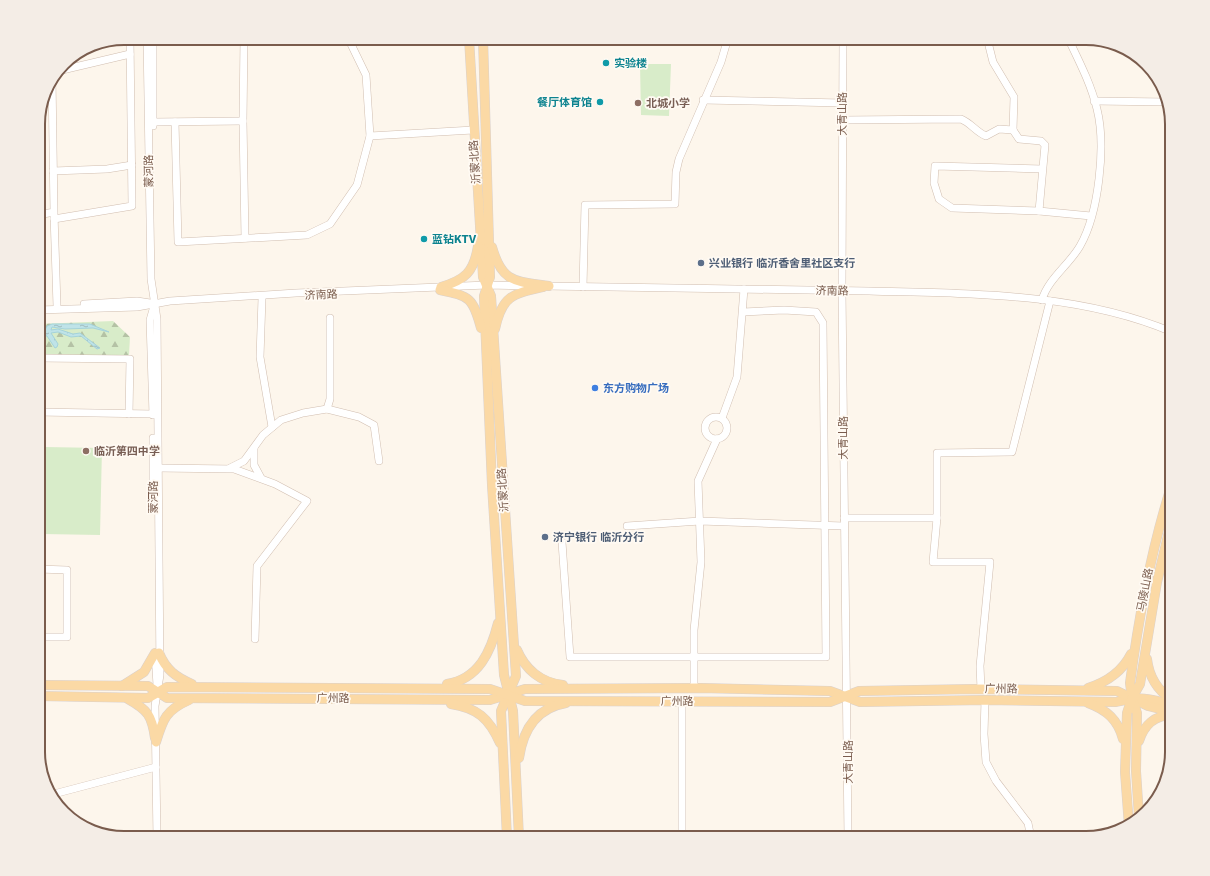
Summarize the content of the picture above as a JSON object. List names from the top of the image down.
{
  "streets": {
    "main road": ["沂蒙北路", "马陵山路", "广州路"],
    "street": ["大青山路", "蒙河路", "济南路"]
  },
  "crossings": [
    ["大青山路", "济南路"],
    ["大青山路", "广州路"],
    ["沂蒙北路", "济南路"],
    ["沂蒙北路", "广州路"],
    ["蒙河路", "济南路"],
    ["蒙河路", "广州路"],
    ["马陵山路", "广州路"]
  ],
  "places": [
    "实验楼",
    "餐厅体育馆",
    "北城小学",
    "蓝钻KTV",
    "兴业银行 临沂香舍里社区支行",
    "东方购物广场",
    "临沂第四中学",
    "济宁银行 临沂分行"
  ]
}
